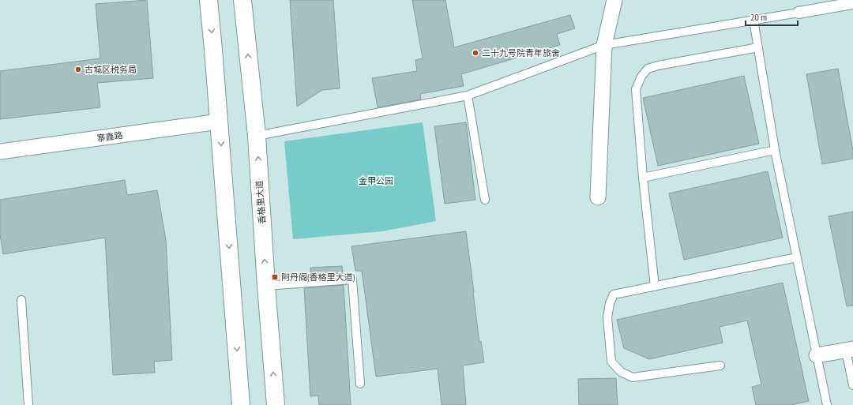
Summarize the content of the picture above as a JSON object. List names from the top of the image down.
{
  "streets": {
    "main road": ["香格里大道"],
    "street": ["寨鑫路"]
  },
  "parks": ["金甲公园"],
  "places": {
    "other": ["二十九号院青年旅舍", "古城区税务局"],
    "transit": ["阿丹阁(香格里大道)"]
  },
  "scale_bar": "20 m"
}
